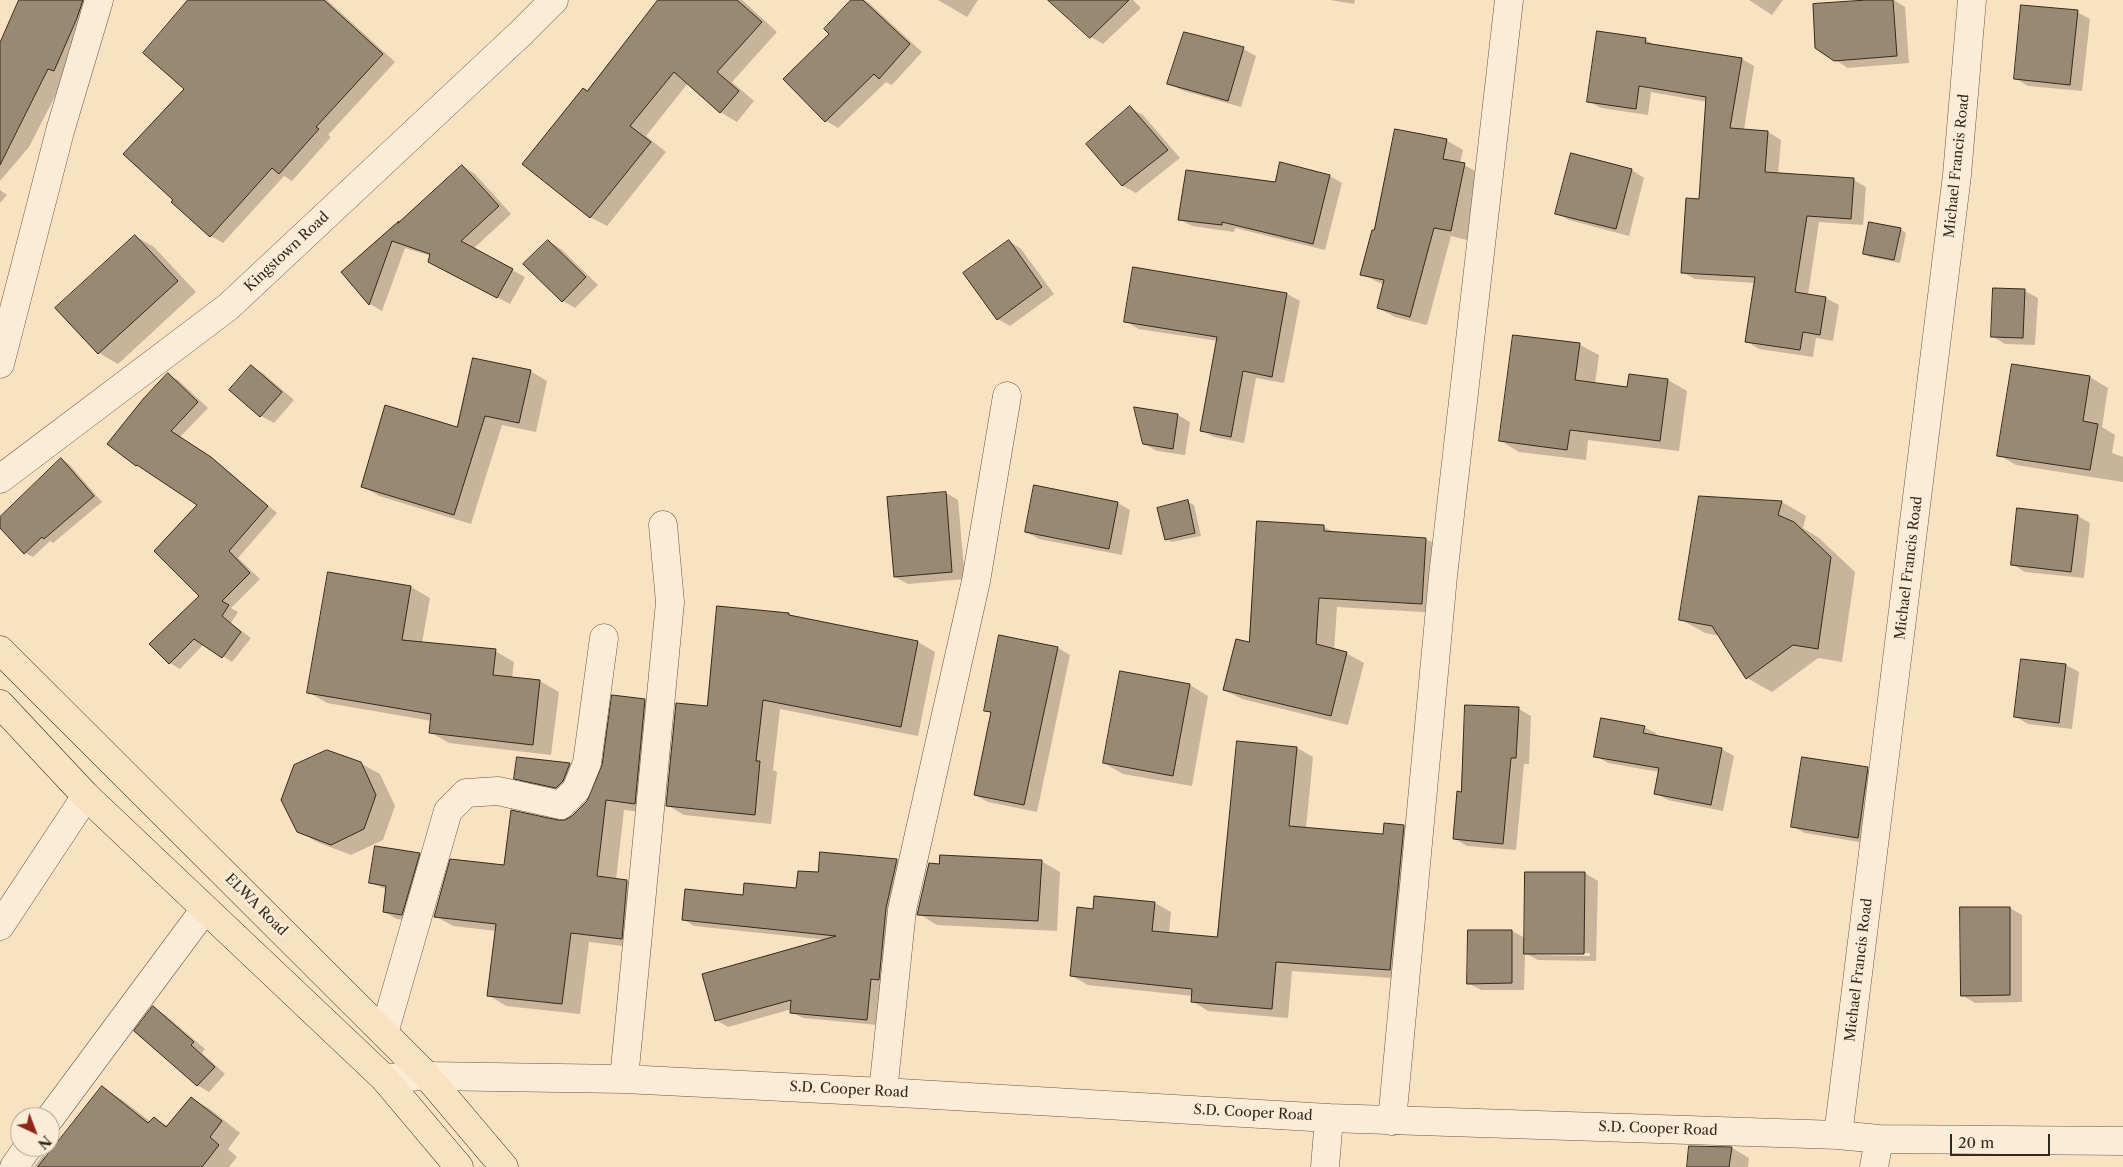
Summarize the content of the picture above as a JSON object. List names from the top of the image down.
{
  "streets": {
    "main road": ["ELWA Road"],
    "street": ["Michael Francis Road", "Kingstown Road", "S.D. Cooper Road"]
  },
  "crossings": [
    ["Michael Francis Road", "S.D. Cooper Road"],
    ["ELWA Road", "S.D. Cooper Road"]
  ],
  "scale_bar": "20 m",
  "north": "bottom right"
}
